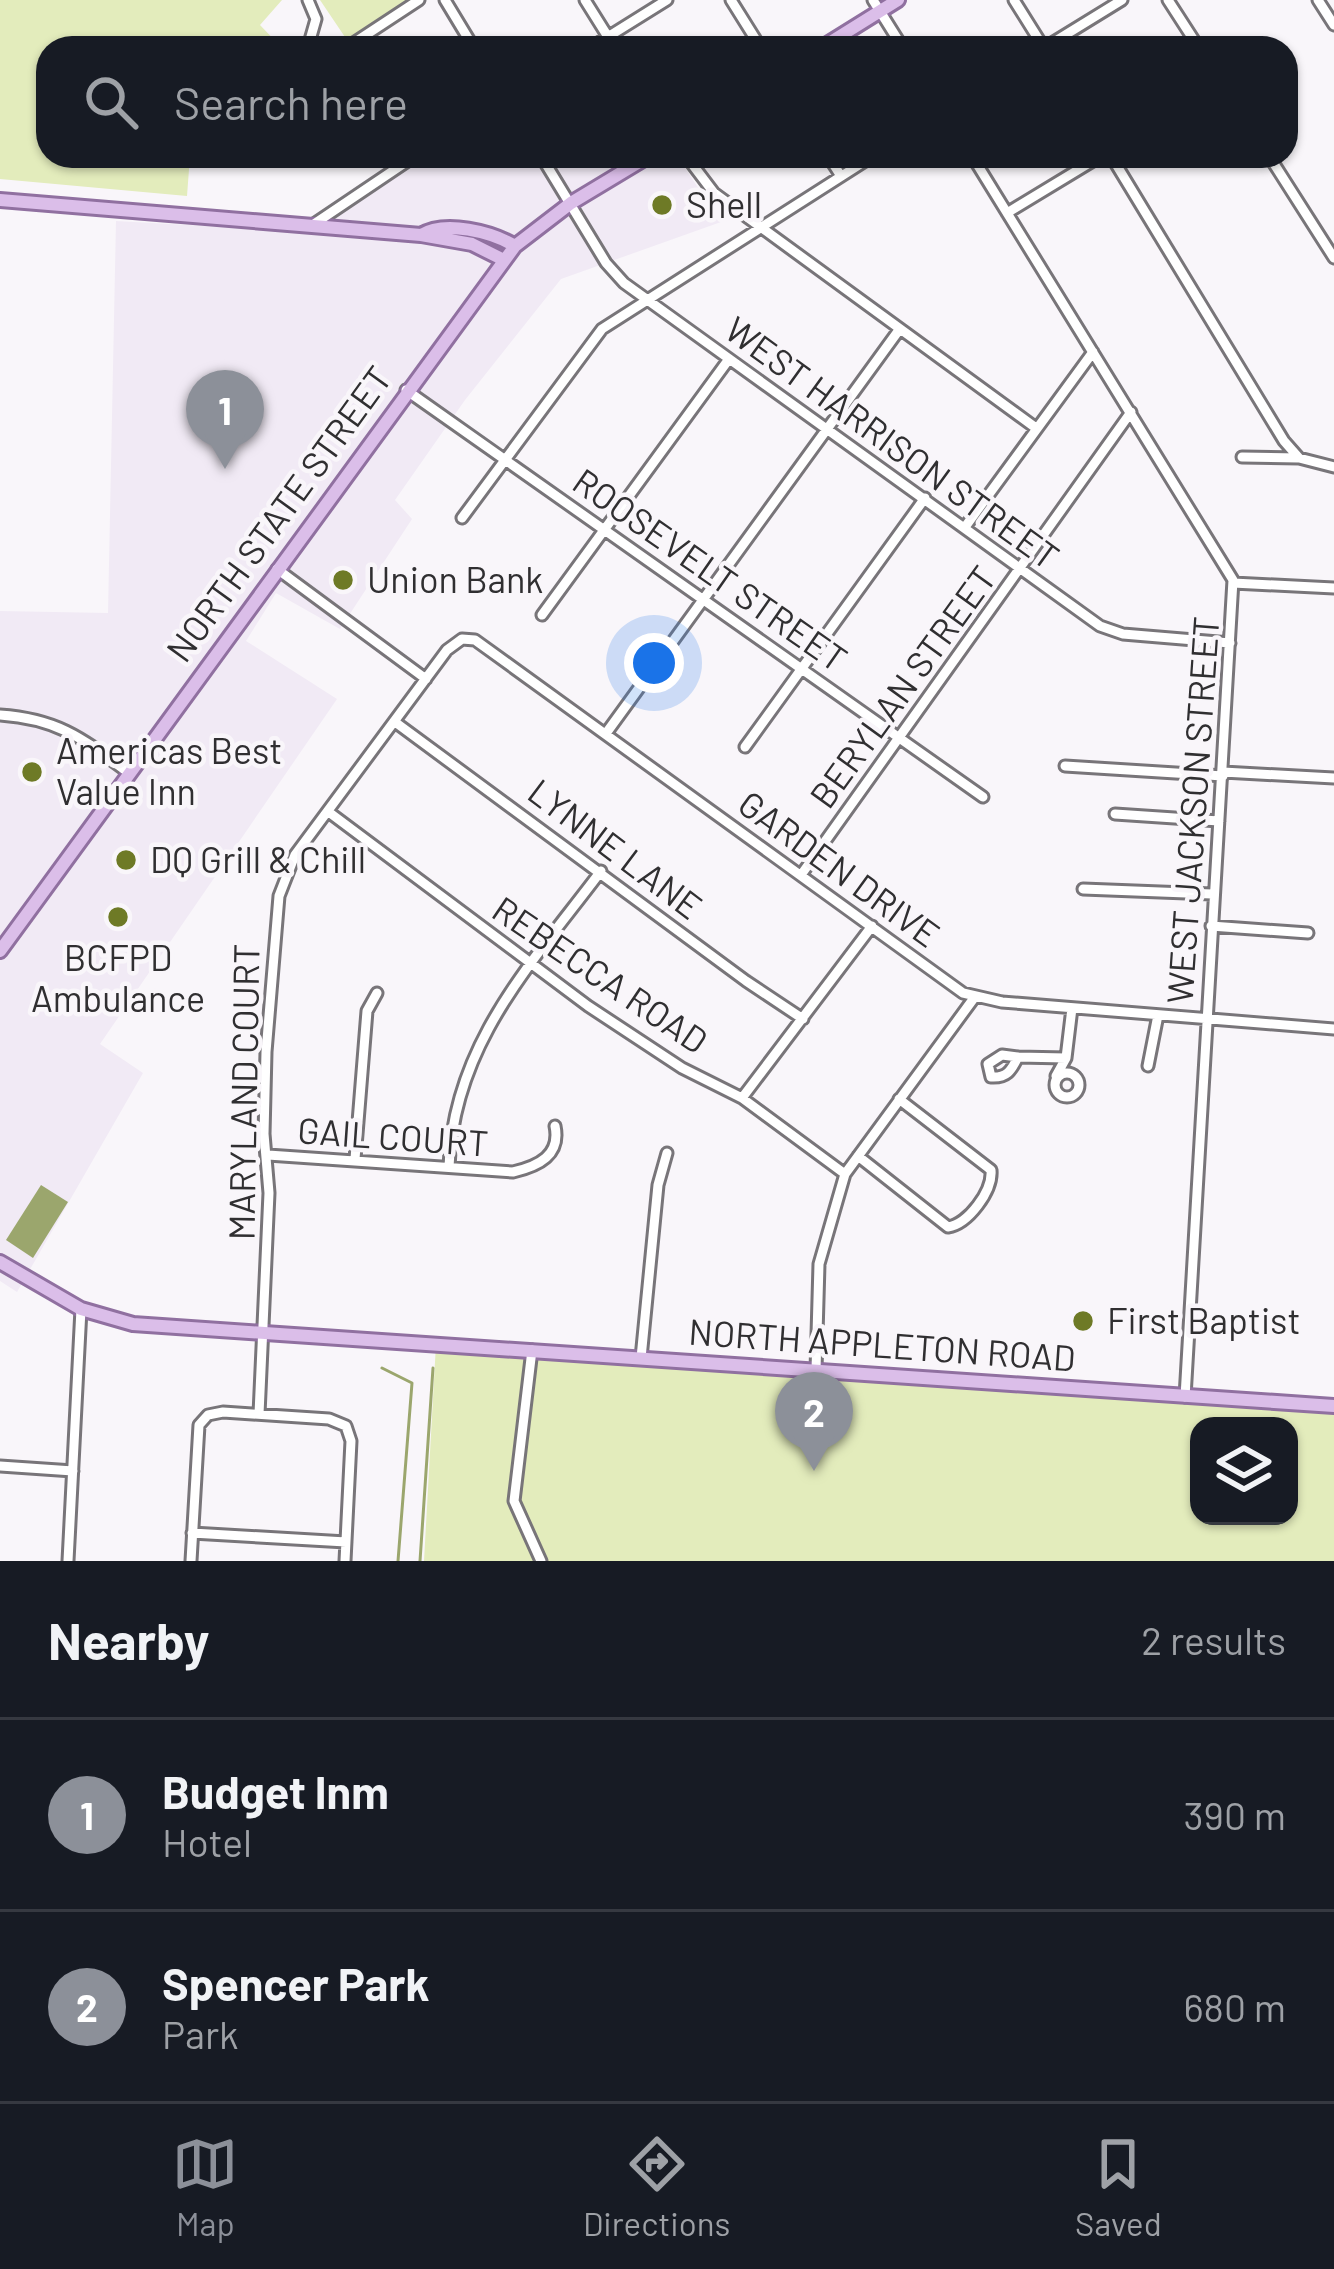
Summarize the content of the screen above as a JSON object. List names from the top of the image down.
{
  "streets": {
    "main road": ["NORTH STATE STREET", "NORTH APPLETON ROAD"],
    "street": [
      "WEST HARRISON STREET",
      "ROOSEVELT STREET",
      "BERYLAN STREET",
      "WEST JACKSON STREET",
      "LYNNE LANE",
      "GARDEN DRIVE",
      "REBECCA ROAD",
      "MARYLAND COURT",
      "GAIL COURT"
    ]
  },
  "crossings": [
    ["WEST HARRISON STREET", "NORTH STATE STREET"],
    ["WEST HARRISON STREET", "BERYLAN STREET"],
    ["WEST HARRISON STREET", "WEST JACKSON STREET"],
    ["NORTH STATE STREET", "ROOSEVELT STREET"],
    ["ROOSEVELT STREET", "BERYLAN STREET"],
    ["BERYLAN STREET", "WEST JACKSON STREET"],
    ["BERYLAN STREET", "GARDEN DRIVE"],
    ["WEST JACKSON STREET", "GARDEN DRIVE"],
    ["WEST JACKSON STREET", "NORTH APPLETON ROAD"],
    ["LYNNE LANE", "MARYLAND COURT"],
    ["GARDEN DRIVE", "MARYLAND COURT"],
    ["REBECCA ROAD", "MARYLAND COURT"],
    ["MARYLAND COURT", "GAIL COURT"],
    ["MARYLAND COURT", "NORTH APPLETON ROAD"]
  ],
  "places": [
    "Shell",
    "Union Bank",
    "Americas Best Value Inn",
    "DQ Grill & Chill",
    "BCFPD Ambulance",
    "First Baptist"
  ],
  "page": {
    "search": "Search here",
    "pins": ["1", "2"],
    "heading": ["Nearby", "2 results"],
    "list": [
      {
        "mark": "1",
        "name": "Budget Inm",
        "note": "Hotel",
        "value": "390 m"
      },
      {
        "mark": "2",
        "name": "Spencer Park",
        "note": "Park",
        "value": "680 m"
      }
    ],
    "nav": ["Map", "Directions", "Saved"]
  }
}
